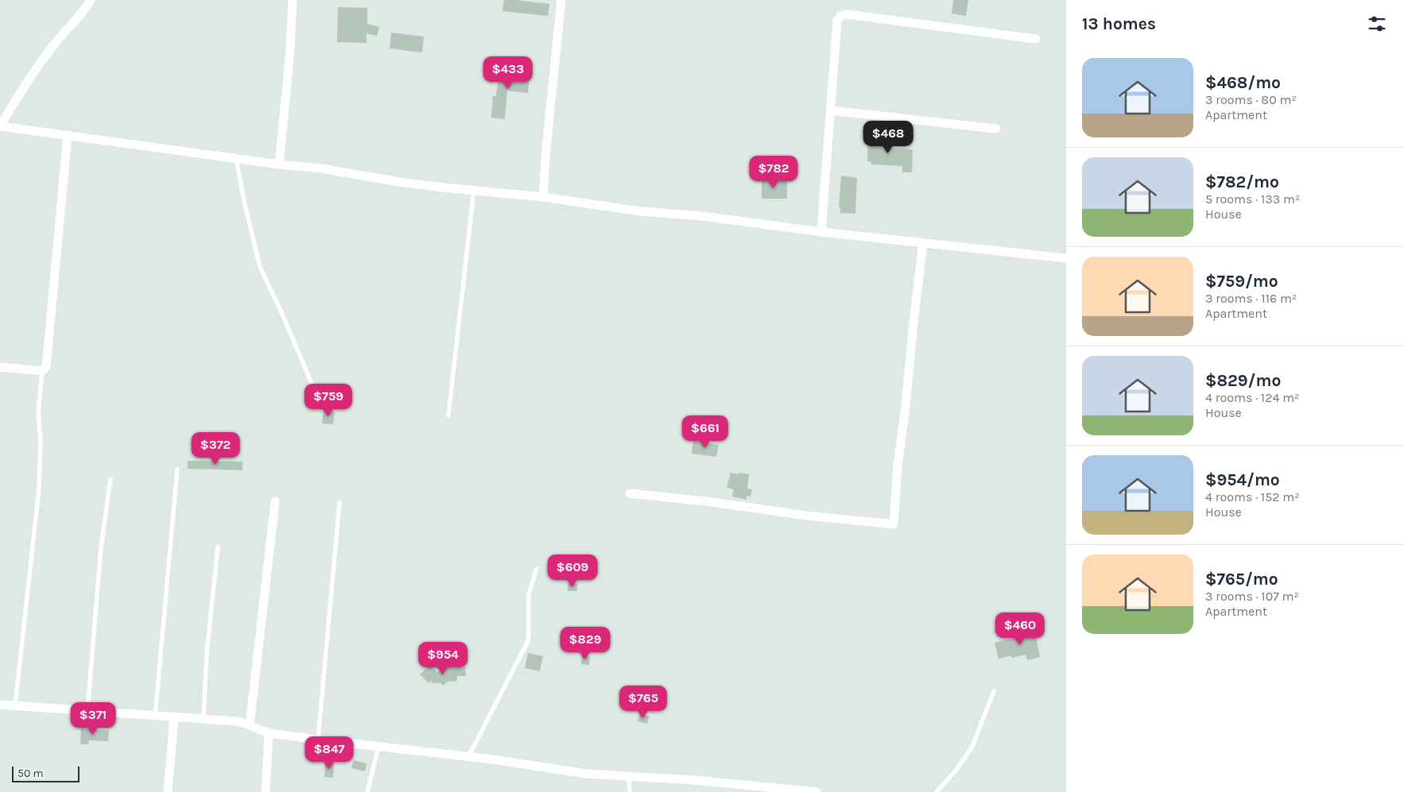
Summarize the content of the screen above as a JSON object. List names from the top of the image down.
{
  "scale_bar": "50 m",
  "page": {
    "heading": "13 homes",
    "list": [
      {
        "name": "$468/mo",
        "note": "3 rooms · 80 m² · Apartment"
      },
      {
        "name": "$782/mo",
        "note": "5 rooms · 133 m² · House"
      },
      {
        "name": "$759/mo",
        "note": "3 rooms · 116 m² · Apartment"
      },
      {
        "name": "$829/mo",
        "note": "4 rooms · 124 m² · House"
      },
      {
        "name": "$954/mo",
        "note": "4 rooms · 152 m² · House"
      },
      {
        "name": "$765/mo",
        "note": "3 rooms · 107 m² · Apartment"
      }
    ],
    "price": [
      "$433",
      "$468",
      "$782",
      "$759",
      "$661",
      "$372",
      "$609",
      "$460",
      "$829",
      "$954",
      "$765",
      "$371",
      "$847"
    ],
    "scale": "50 m"
  }
}
